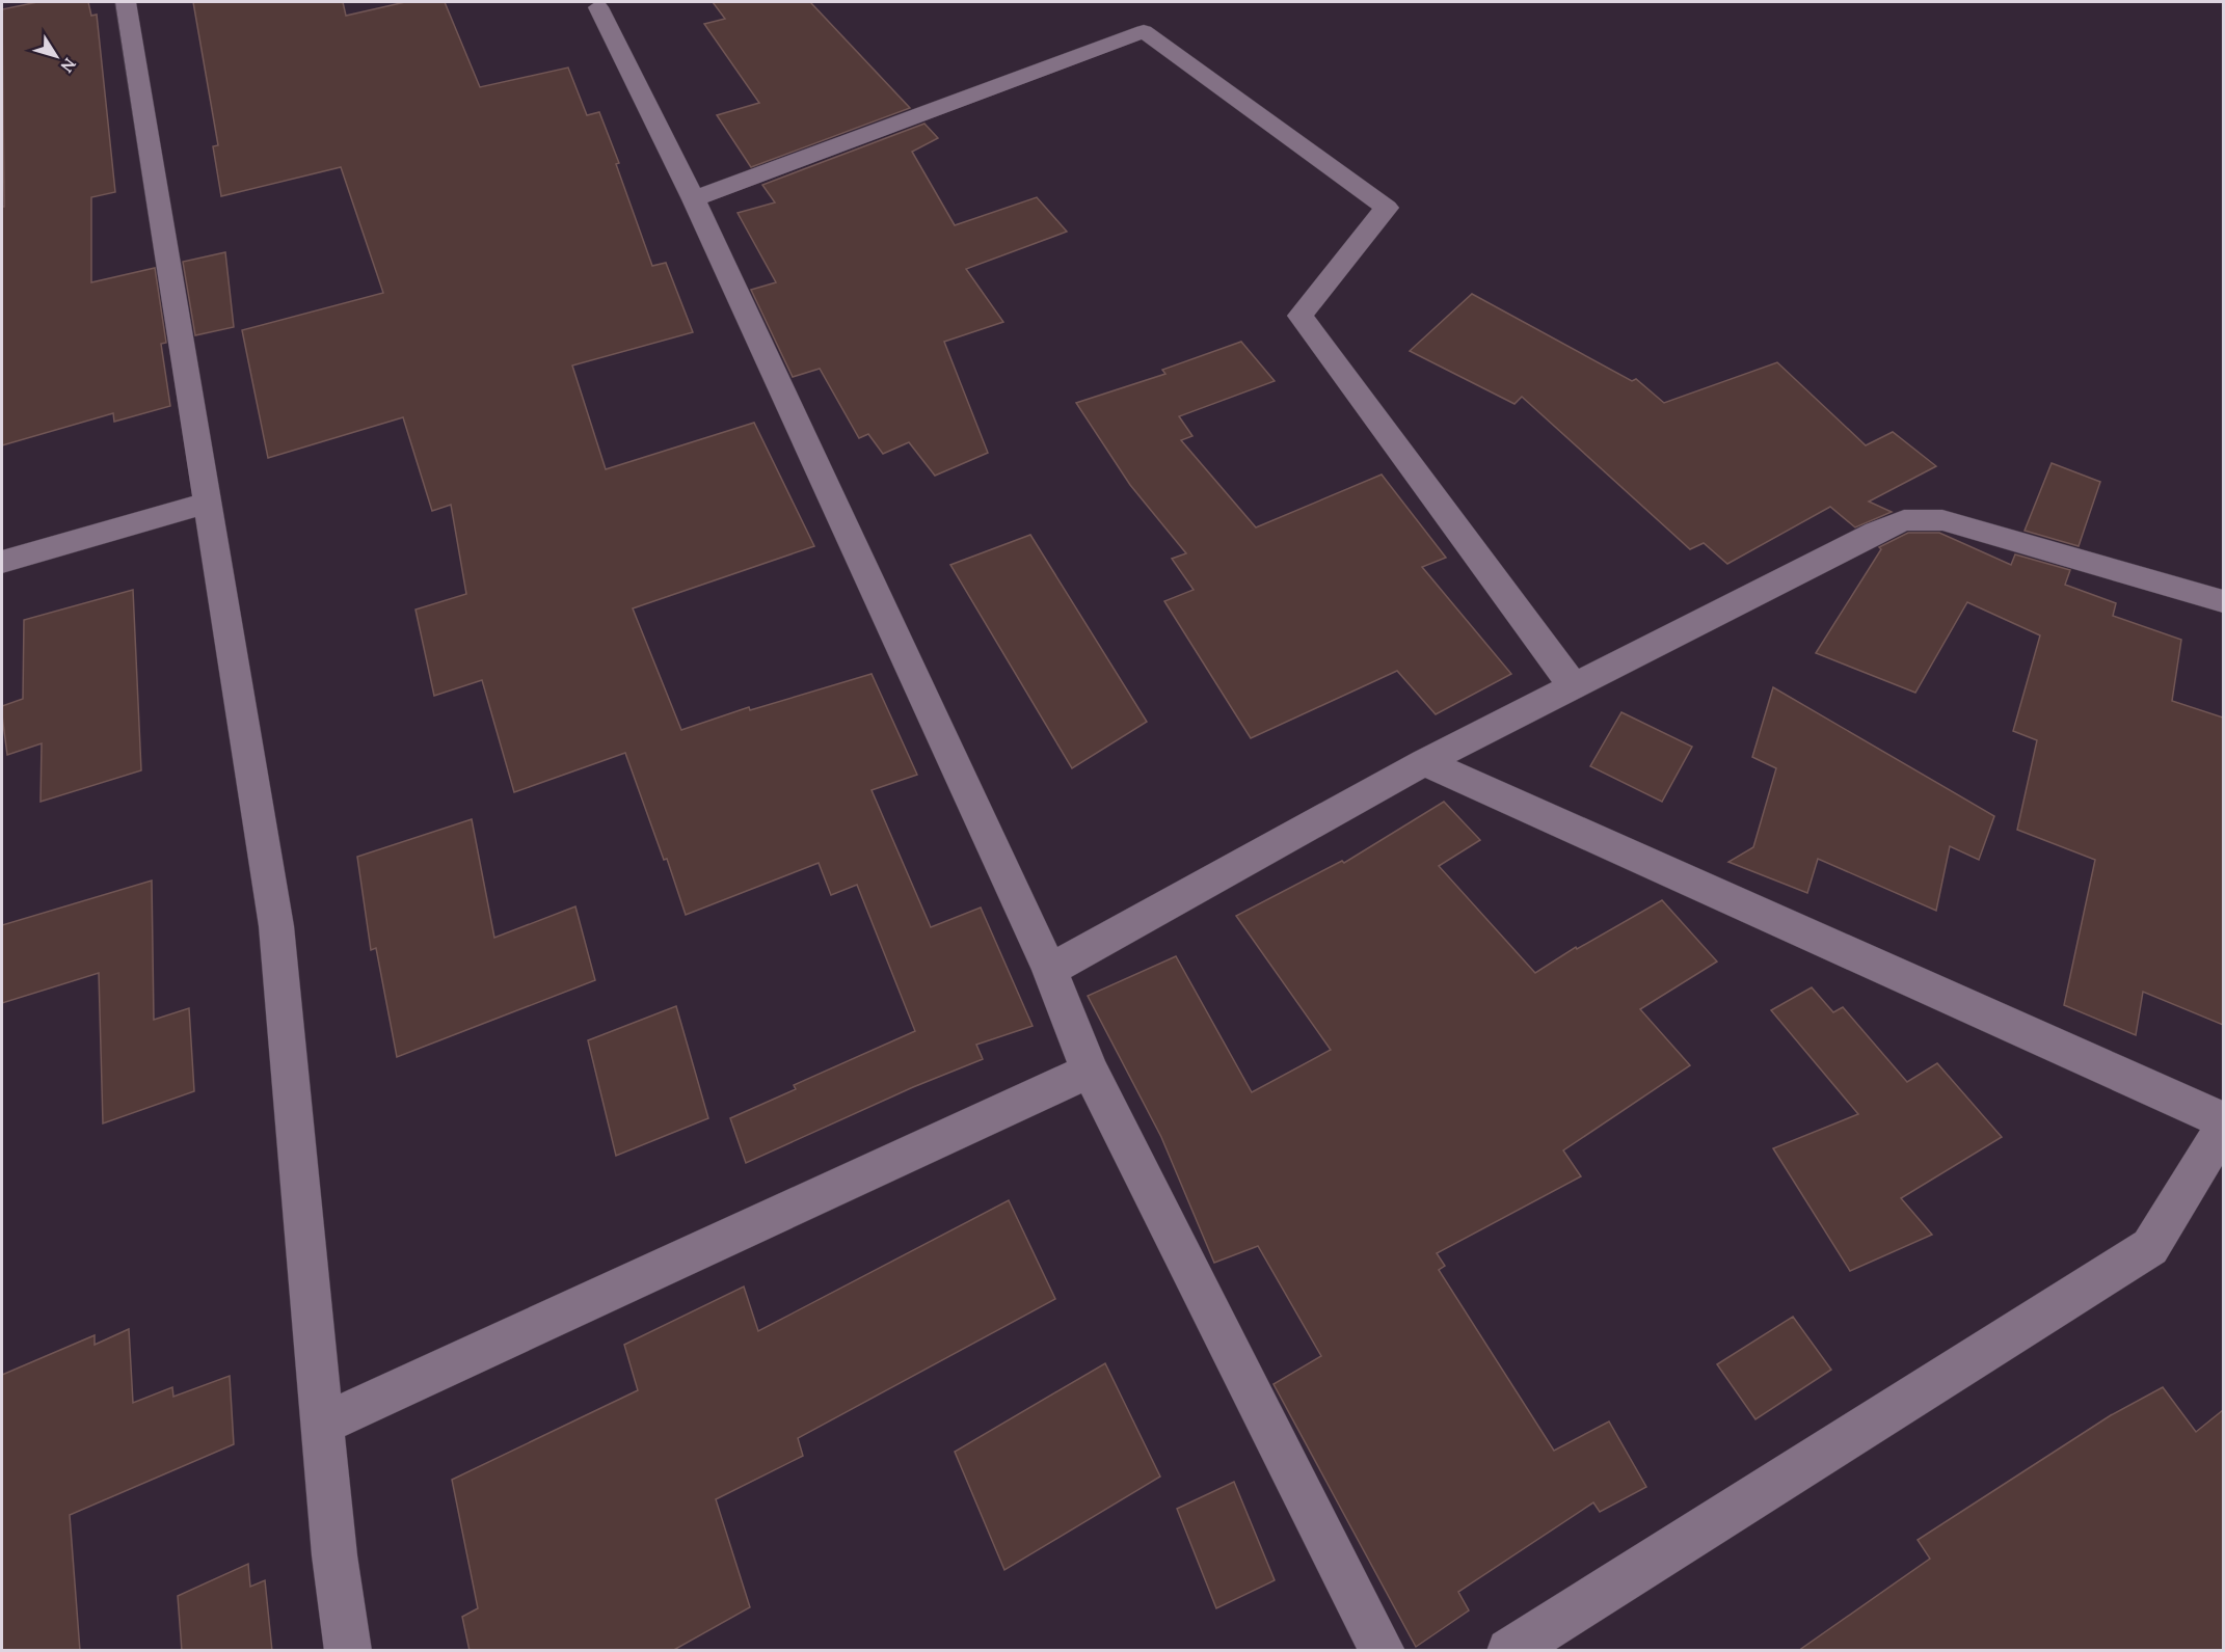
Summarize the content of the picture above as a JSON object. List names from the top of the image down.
{
  "north": "bottom right"
}
